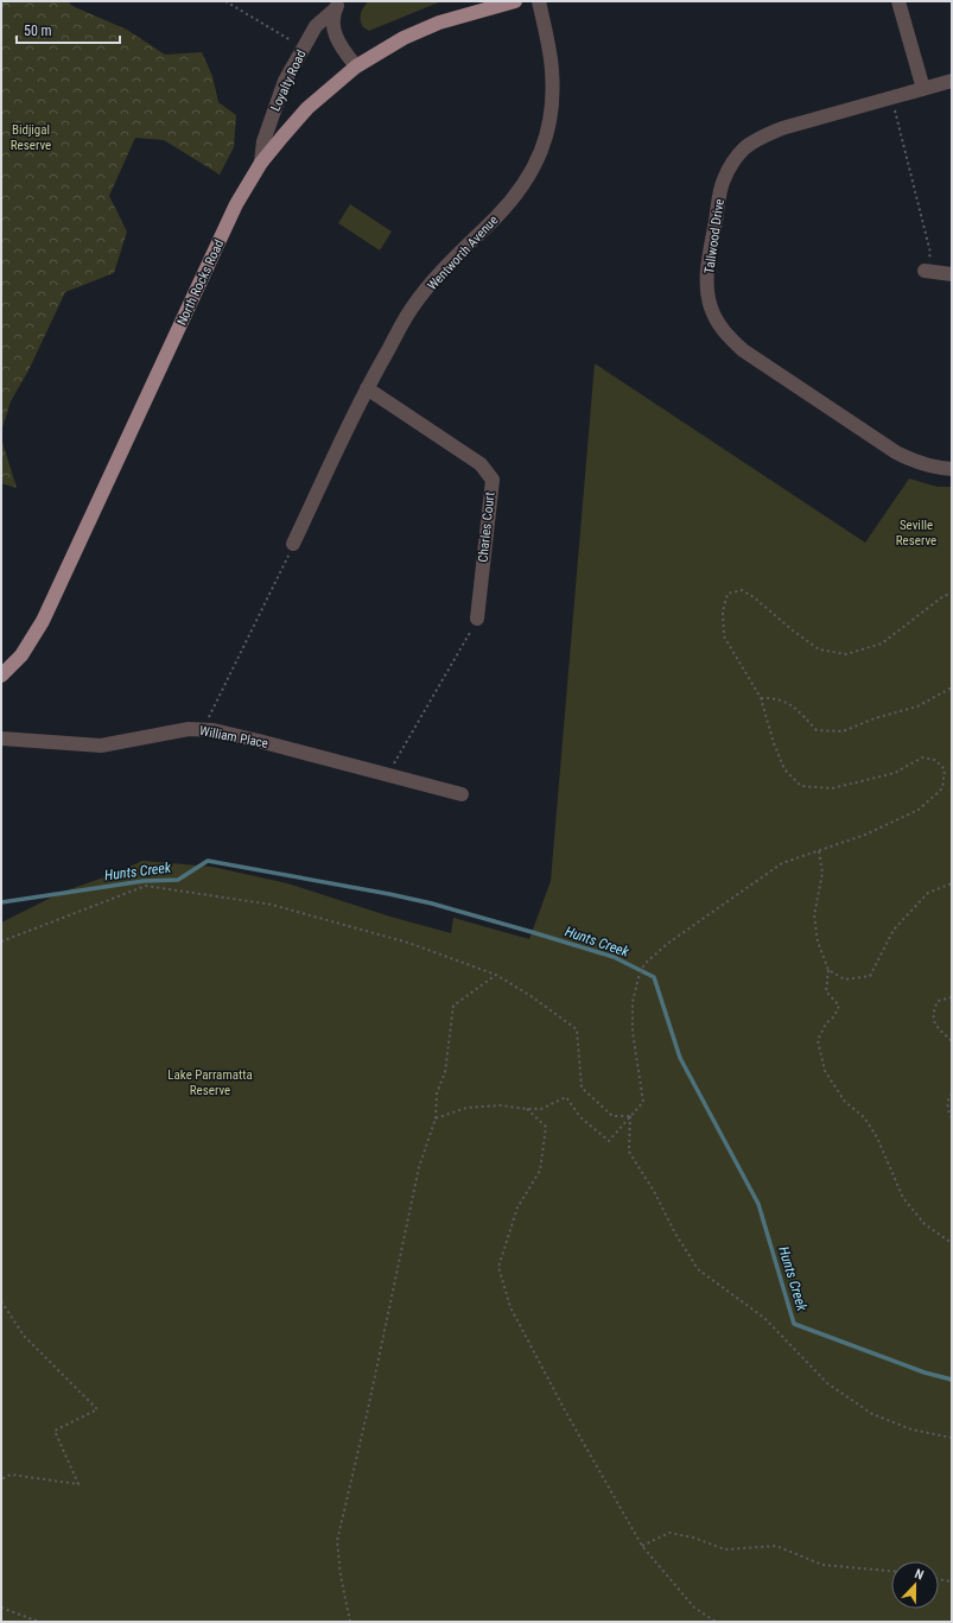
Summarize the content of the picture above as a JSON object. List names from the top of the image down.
{
  "streets": {
    "main road": ["North Rocks Road"],
    "street": [
      "Loyalty Road",
      "Tallwood Drive",
      "Wentworth Avenue",
      "Charles Court",
      "William Place"
    ]
  },
  "crossings": [
    ["Loyalty Road", "North Rocks Road"],
    ["Wentworth Avenue", "Charles Court"]
  ],
  "water": ["Hunts Creek"],
  "parks": ["Bidjigal Reserve", "Seville Reserve", "Lake Parramatta Reserve"],
  "scale_bar": "50 m",
  "north": "top"
}
